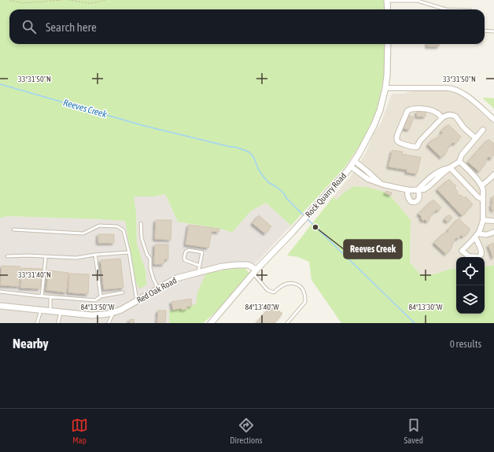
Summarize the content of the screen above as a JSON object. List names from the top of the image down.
{
  "streets": {
    "street": ["Rock Quarry Road", "Red Oak Road"]
  },
  "crossings": [
    ["Rock Quarry Road", "Red Oak Road"]
  ],
  "water": ["Reeves Creek"],
  "places": ["Reeves Creek"],
  "page": {
    "search": "Search here",
    "heading": ["Nearby", "0 results"],
    "nav": ["Map", "Directions", "Saved"]
  },
  "coordinates": [
    "33°31'50\"N",
    "33°31'40\"N",
    "84°13'50\"W",
    "84°13'40\"W",
    "84°13'30\"W"
  ]
}
